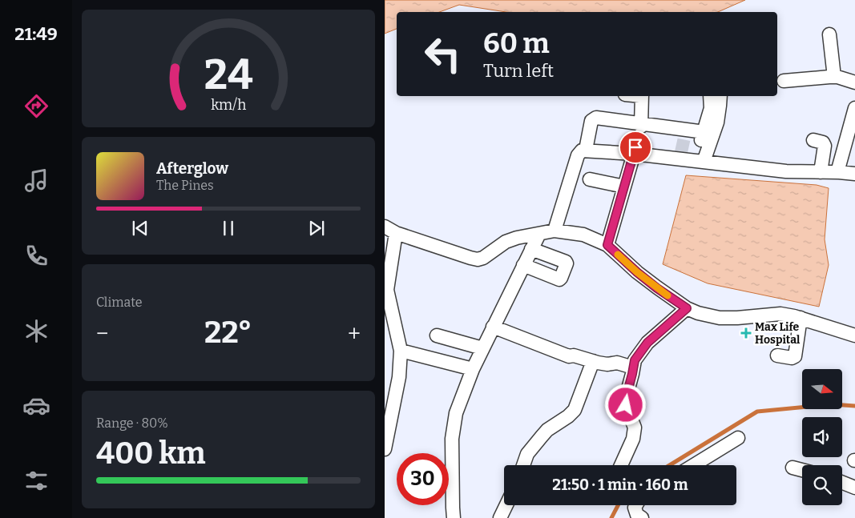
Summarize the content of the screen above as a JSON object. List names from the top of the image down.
{
  "places": {
    "health": ["Max Life Hospital"]
  },
  "north": "right",
  "page": {
    "tabs": "21:49",
    "turn": ["60 m", "Turn left"],
    "song": ["Afterglow", "The Pines"],
    "tile": [
      "Climate",
      ["Range · 80%", "400 km"]
    ],
    "heat": ["−", "22°", "+"],
    "limit": "30",
    "trip": "21:50 · 1 min · 160 m",
    "gauge": ["24", "km/h"]
  }
}
